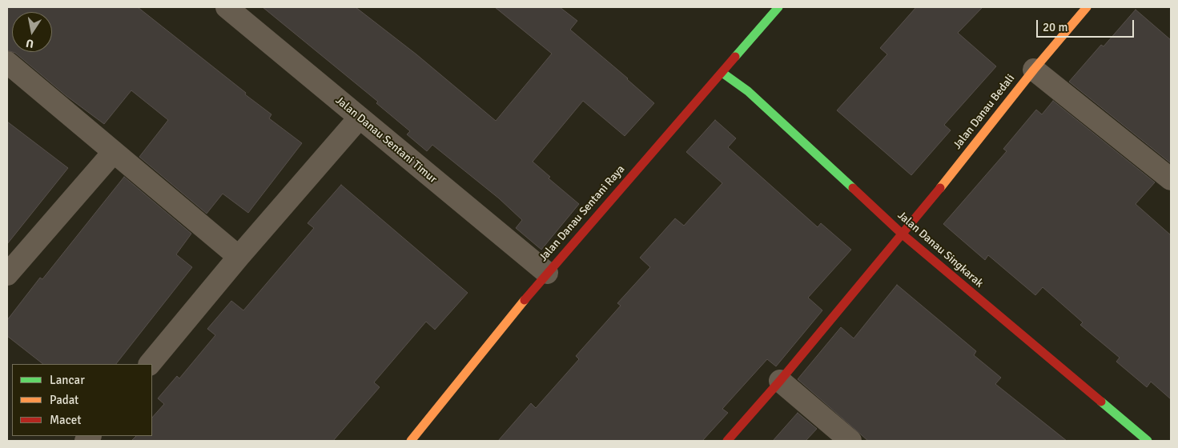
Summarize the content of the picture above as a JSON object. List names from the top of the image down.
{
  "streets": {
    "street": [
      "Jalan Danau Bedali",
      "Jalan Danau Sentani Timur",
      "Jalan Danau Sentani Raya",
      "Jalan Danau Singkarak"
    ]
  },
  "crossings": [
    ["Jalan Danau Bedali", "Jalan Danau Singkarak"],
    ["Jalan Danau Sentani Timur", "Jalan Danau Sentani Raya"],
    ["Jalan Danau Sentani Raya", "Jalan Danau Singkarak"]
  ],
  "legend": ["Lancar", "Padat", "Macet"],
  "scale_bar": "20 m",
  "north": "bottom"
}
